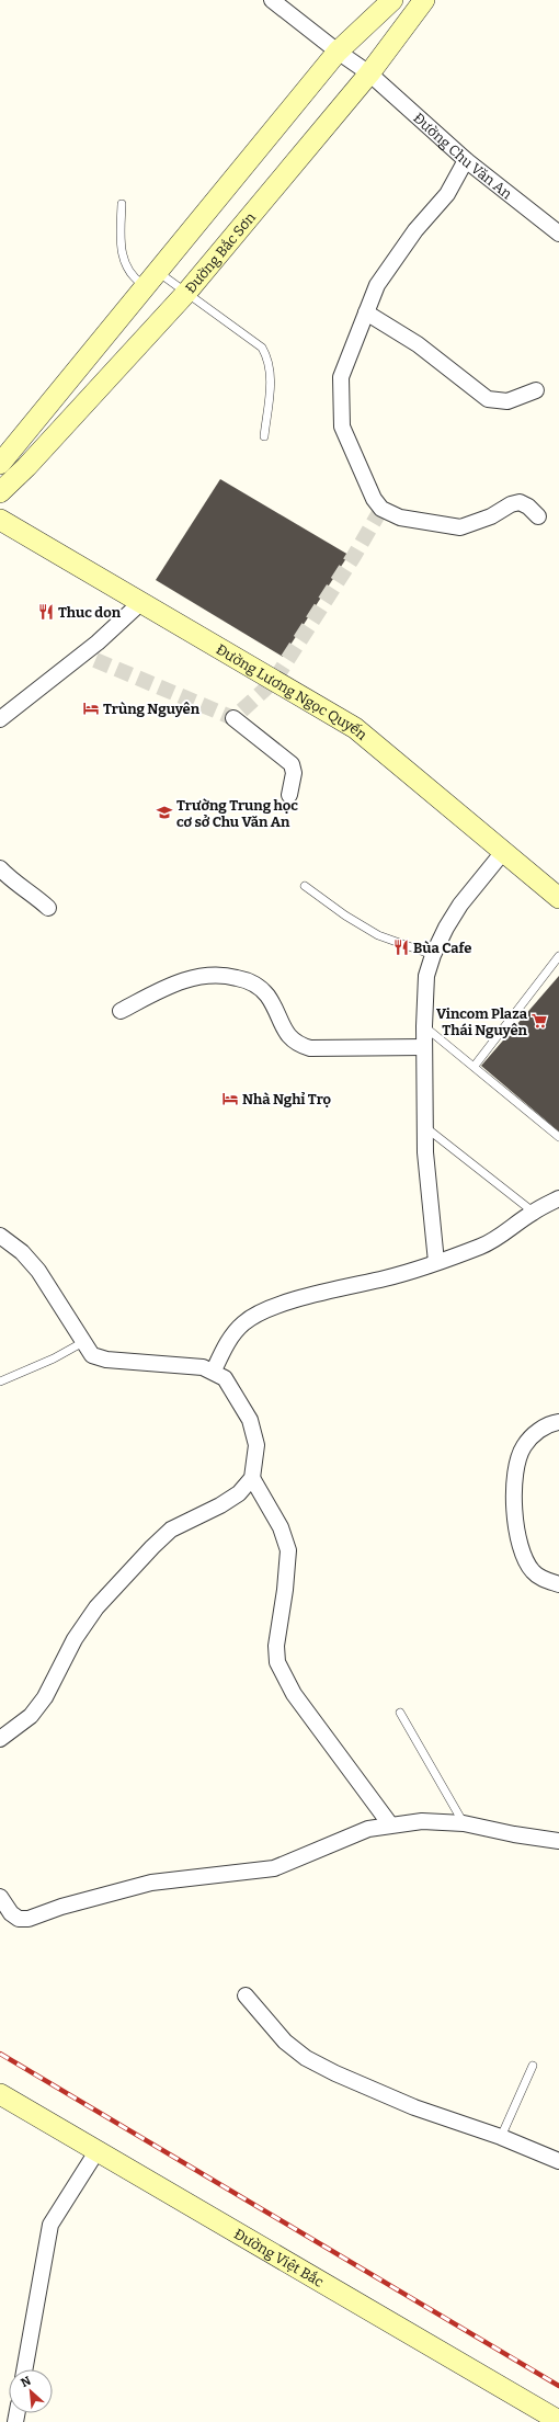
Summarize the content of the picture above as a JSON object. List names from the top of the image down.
{
  "streets": {
    "main road": ["Đường Bắc Sơn", "Đường Lương Ngọc Quyến", "Đường Việt Bắc"],
    "street": ["Đường Chu Văn An"]
  },
  "crossings": [
    ["Đường Chu Văn An", "Đường Bắc Sơn"]
  ],
  "places": {
    "restaurant": ["Thuc don", "Bùa Cafe"],
    "hotel": ["Trùng Nguyên", "Nhà Nghỉ Trọ"],
    "school or university": ["Trường Trung học cơ sở Chu Văn An"],
    "supermarket": ["Vincom Plaza Thái Nguyên"]
  },
  "north": "top left"
}
